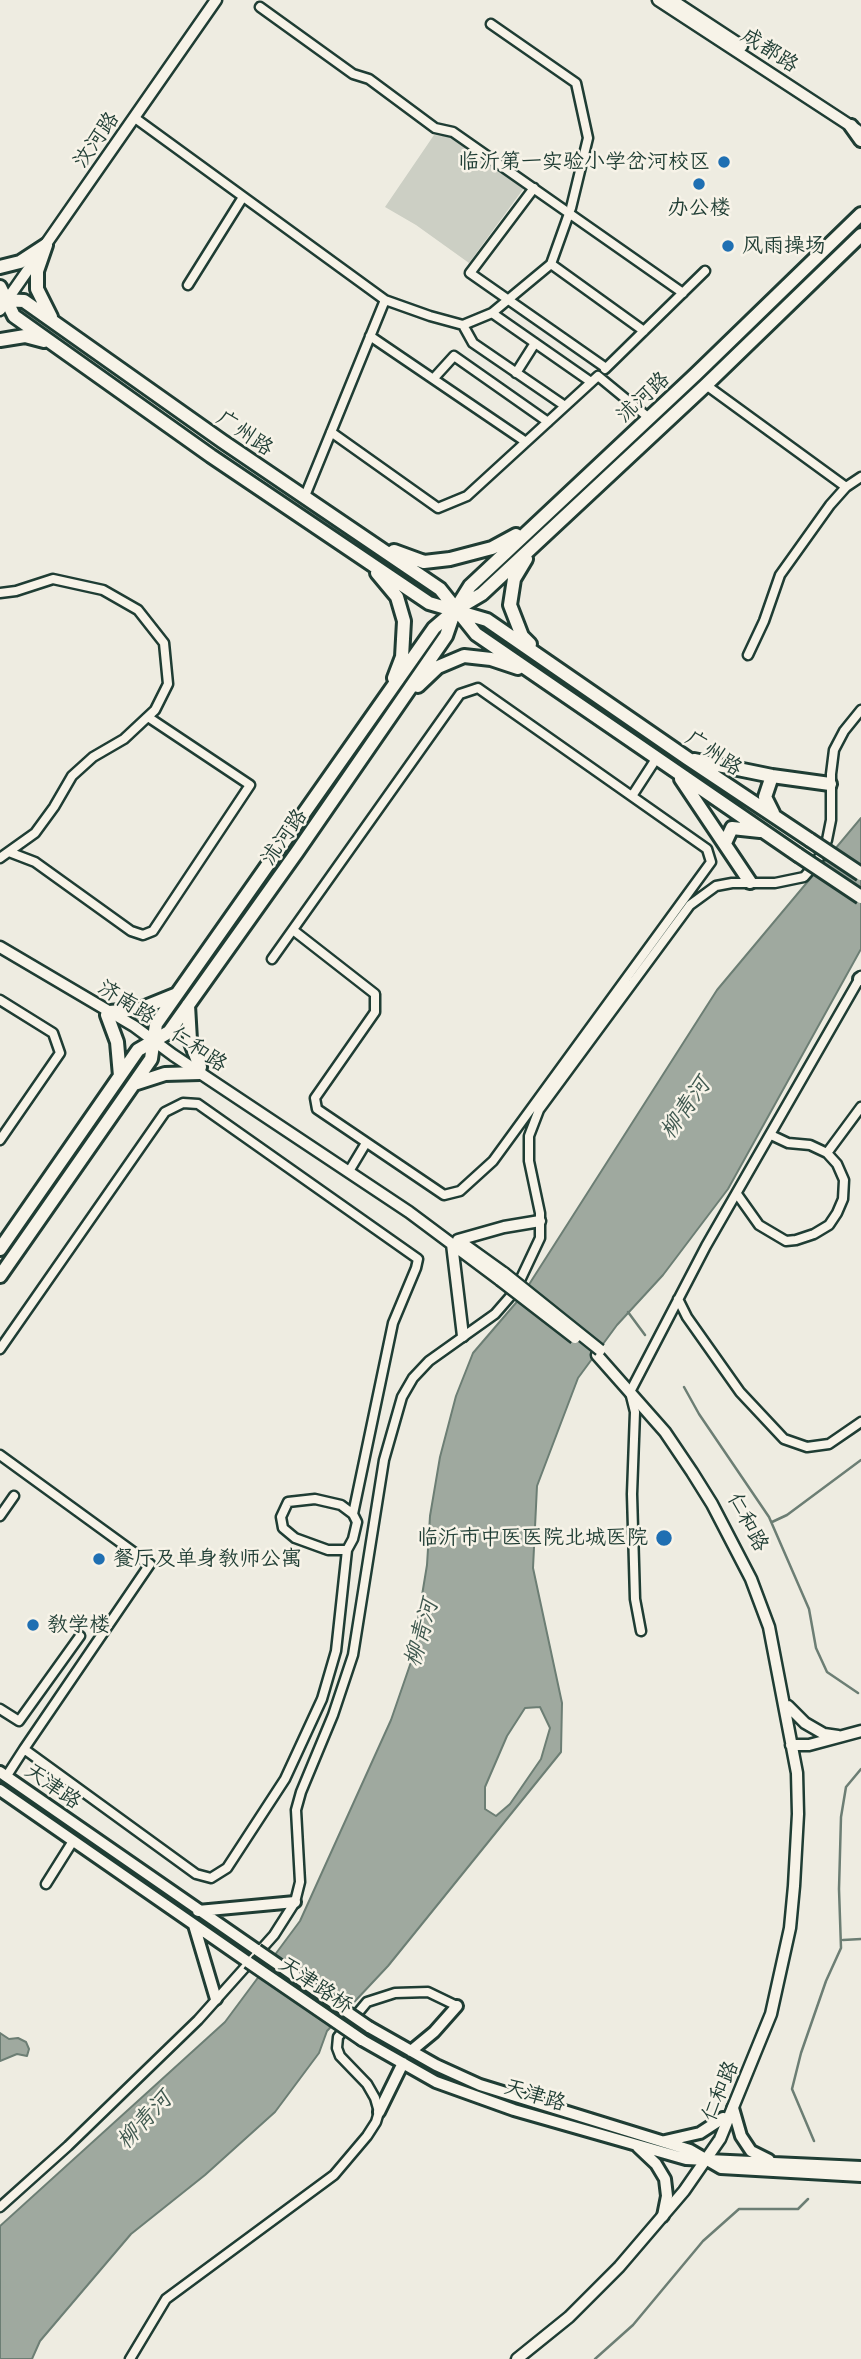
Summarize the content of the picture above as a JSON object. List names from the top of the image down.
{
  "streets": {
    "main road": [
      "沭河路",
      "广州路",
      "天津路",
      "天津路桥"
    ],
    "street": [
      "成都路",
      "汶河路",
      "济南路",
      "仁和路"
    ]
  },
  "crossings": [
    ["汶河路", "广州路"],
    ["沭河路", "广州路"],
    ["沭河路", "济南路"],
    ["沭河路", "仁和路"],
    ["济南路", "仁和路"],
    ["仁和路", "天津路"],
    ["天津路", "天津路桥"]
  ],
  "water": ["柳青河"],
  "places": [
    "临沂第一实验小学岔河校区",
    "办公楼",
    "风雨操场",
    "临沂市中医医院北城医院",
    "餐厅及单身教师公寓",
    "教学楼"
  ]
}
